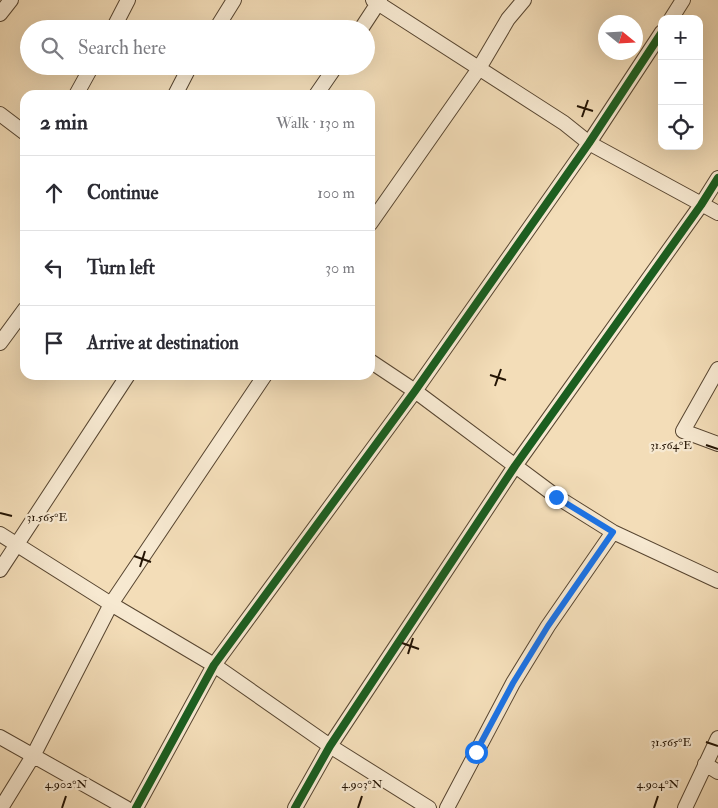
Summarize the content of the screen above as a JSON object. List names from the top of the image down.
{
  "north": "right",
  "page": {
    "map_buttons": ["+", "−"],
    "search": "Search here",
    "heading": ["2 min", "Walk · 130 m"],
    "list": [
      ["Continue", "100 m"],
      ["Turn left", "30 m"],
      "Arrive at destination"
    ]
  },
  "coordinates": [
    "31.564°E",
    "31.565°E",
    "4.902°N",
    "4.903°N",
    "4.904°N"
  ]
}
